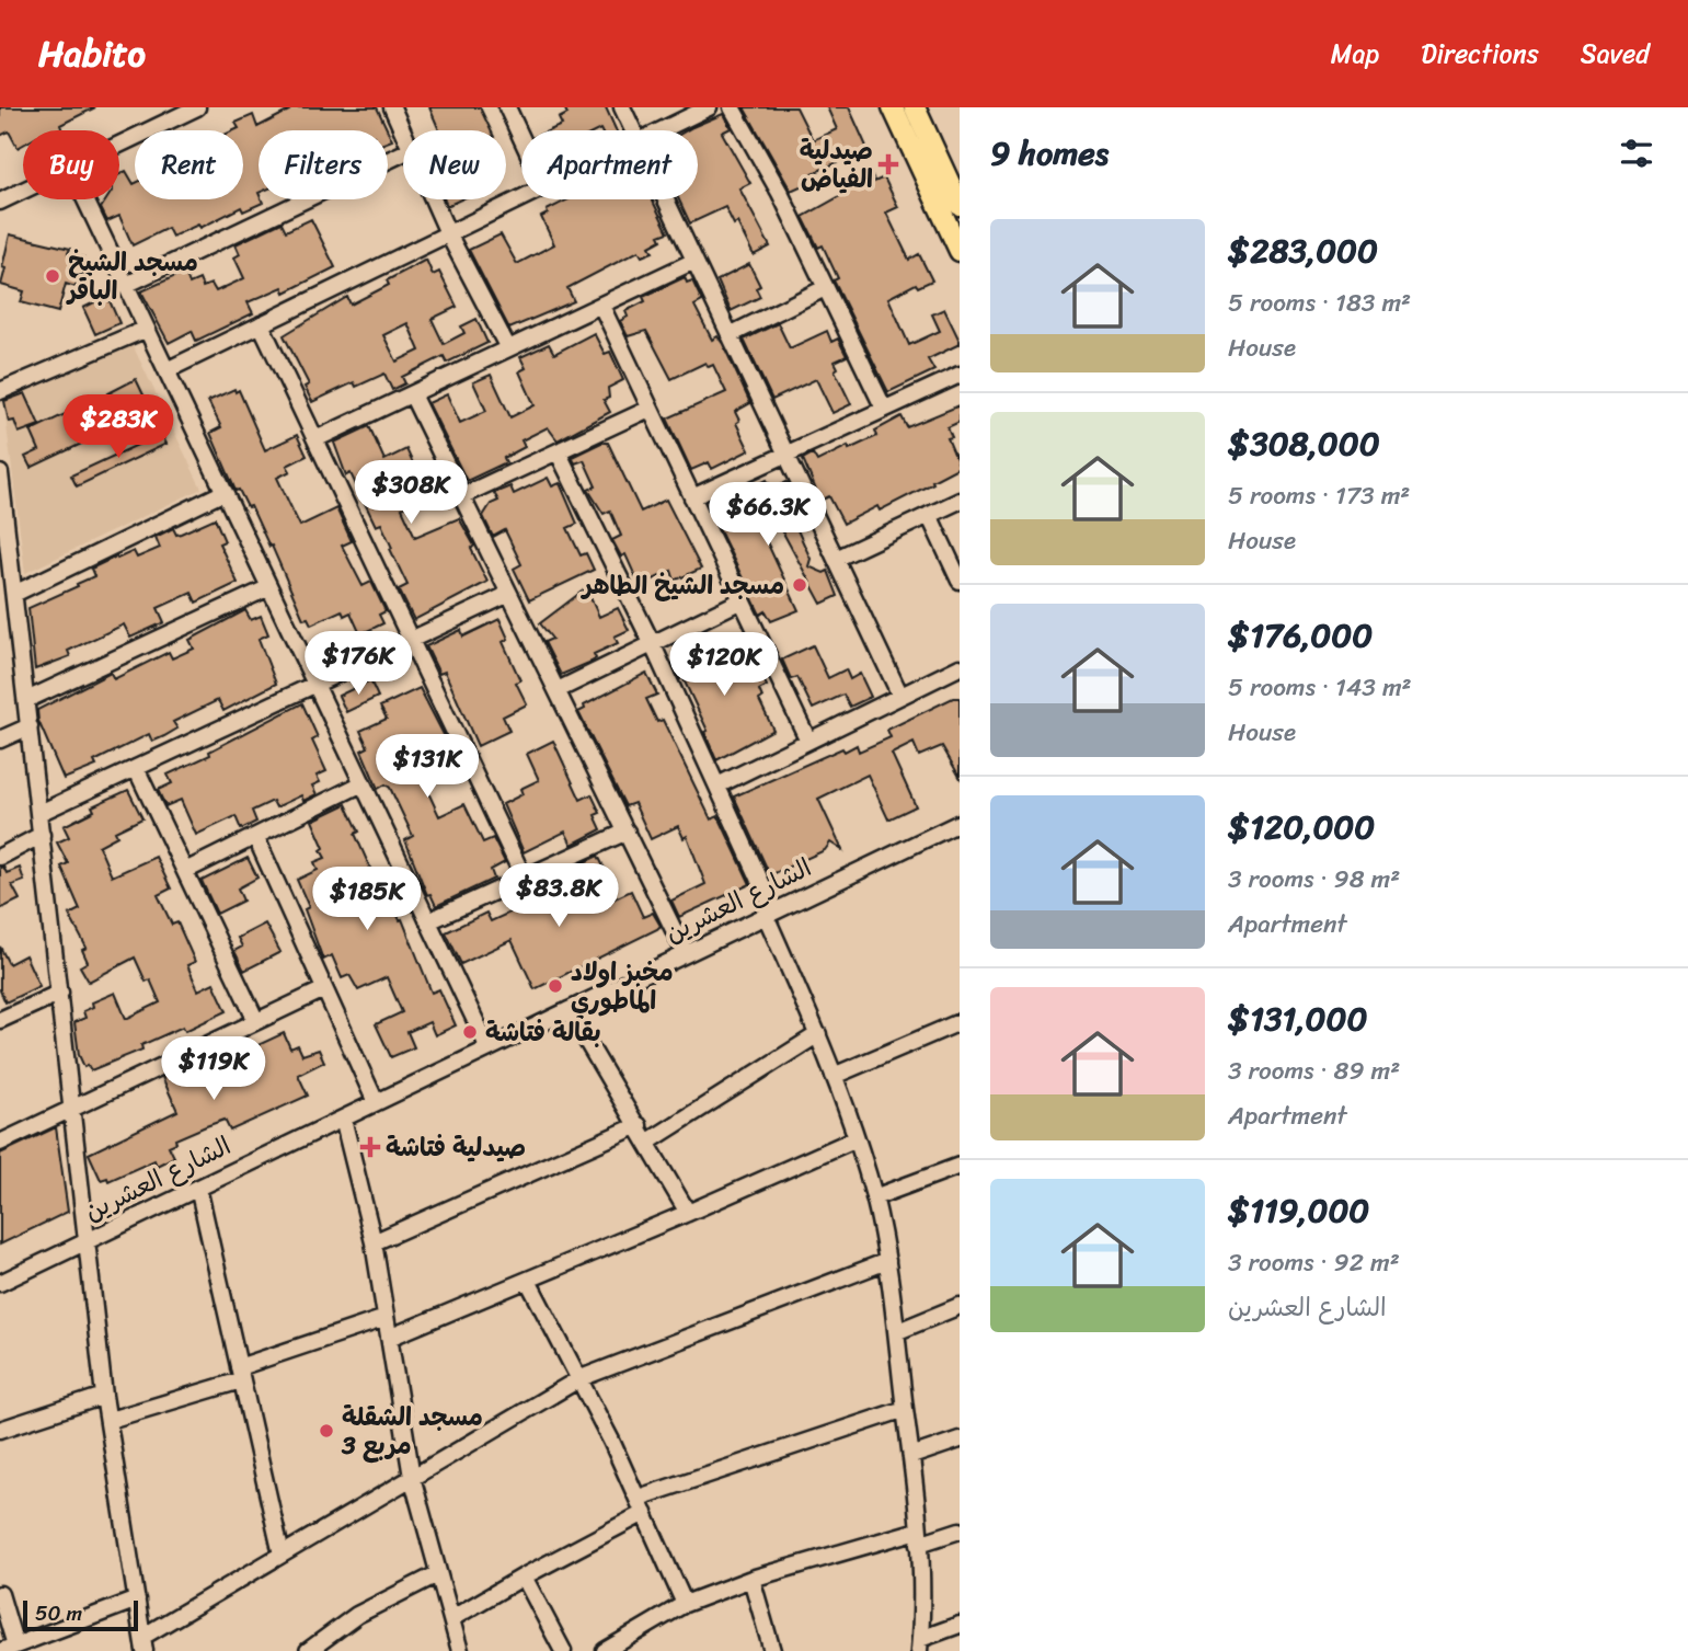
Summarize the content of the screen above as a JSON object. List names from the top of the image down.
{
  "streets": {
    "street": ["الشارع العشرين"]
  },
  "places": {
    "health": ["صيدلية الفياض", "صيدلية فتاشة"],
    "other": [
      "مسجد الشيخ الباقر",
      "مسجد الشيخ الطاهر",
      "مخبز اولاد الماطوري",
      "بقالة فتاشة",
      "مسجد الشقلة مربع 3"
    ]
  },
  "scale_bar": "50 m",
  "page": {
    "header": "Habito",
    "nav": ["Map", "Directions", "Saved"],
    "heading": "9 homes",
    "chip": [
      "Buy",
      "Rent",
      "Filters",
      "New",
      "Apartment"
    ],
    "list": [
      {
        "name": "$283,000",
        "note": "5 rooms · 183 m² · House"
      },
      {
        "name": "$308,000",
        "note": "5 rooms · 173 m² · House"
      },
      {
        "name": "$176,000",
        "note": "5 rooms · 143 m² · House"
      },
      {
        "name": "$120,000",
        "note": "3 rooms · 98 m² · Apartment"
      },
      {
        "name": "$131,000",
        "note": "3 rooms · 89 m² · Apartment"
      },
      {
        "name": "$119,000",
        "note": "3 rooms · 92 m² · الشارع العشرين"
      }
    ],
    "price": [
      "$283K",
      "$308K",
      "$66.3K",
      "$176K",
      "$120K",
      "$131K",
      "$83.8K",
      "$185K",
      "$119K"
    ],
    "scale": "50 m"
  }
}
